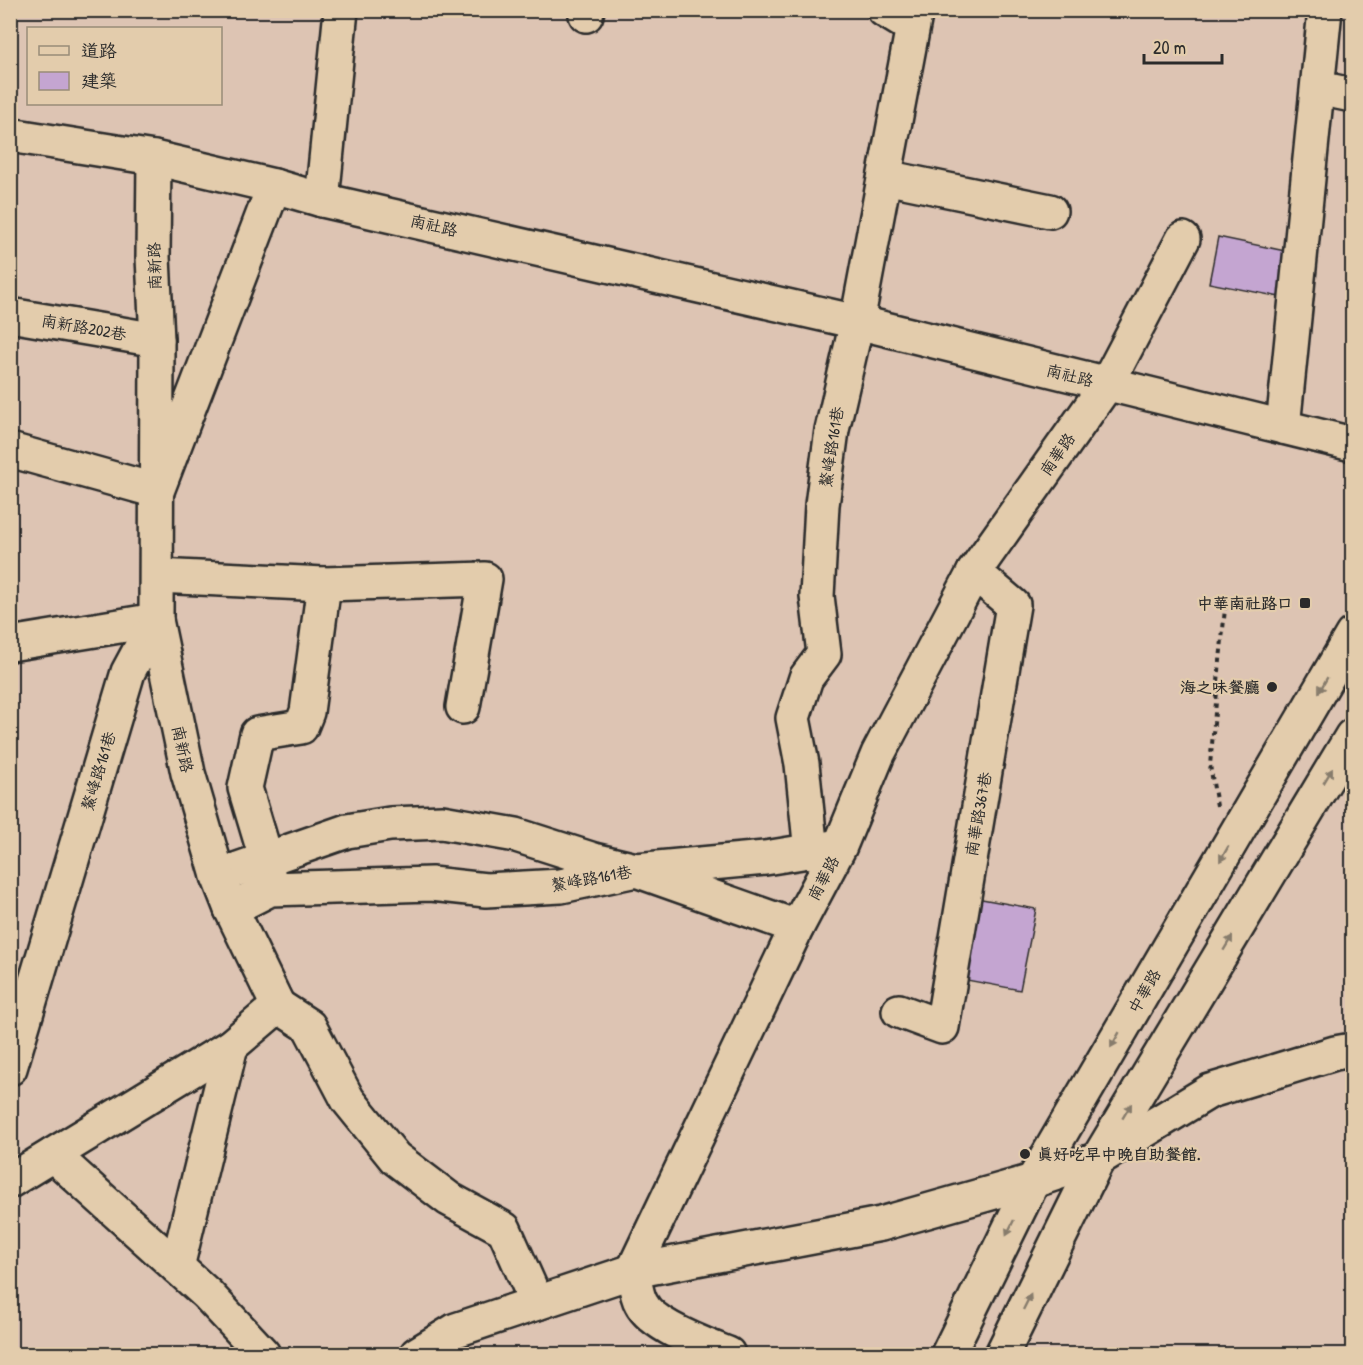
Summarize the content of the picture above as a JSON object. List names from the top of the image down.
{
  "streets": {
    "street": [
      "南社路",
      "南新路",
      "南新路202巷",
      "鰲峰路161巷",
      "南華路",
      "南華路367巷",
      "中華路"
    ]
  },
  "crossings": [
    ["南社路", "南新路"],
    ["南社路", "鰲峰路161巷"],
    ["南社路", "南華路"],
    ["南新路", "南新路202巷"],
    ["南新路", "鰲峰路161巷"],
    ["鰲峰路161巷", "南華路"],
    ["南華路", "南華路367巷"]
  ],
  "places": {
    "transit": ["中華南社路口"],
    "other": ["海之味餐廳", "真好吃早中晚自助餐館."]
  },
  "legend": ["道路", "建築"],
  "scale_bar": "20 m"
}
